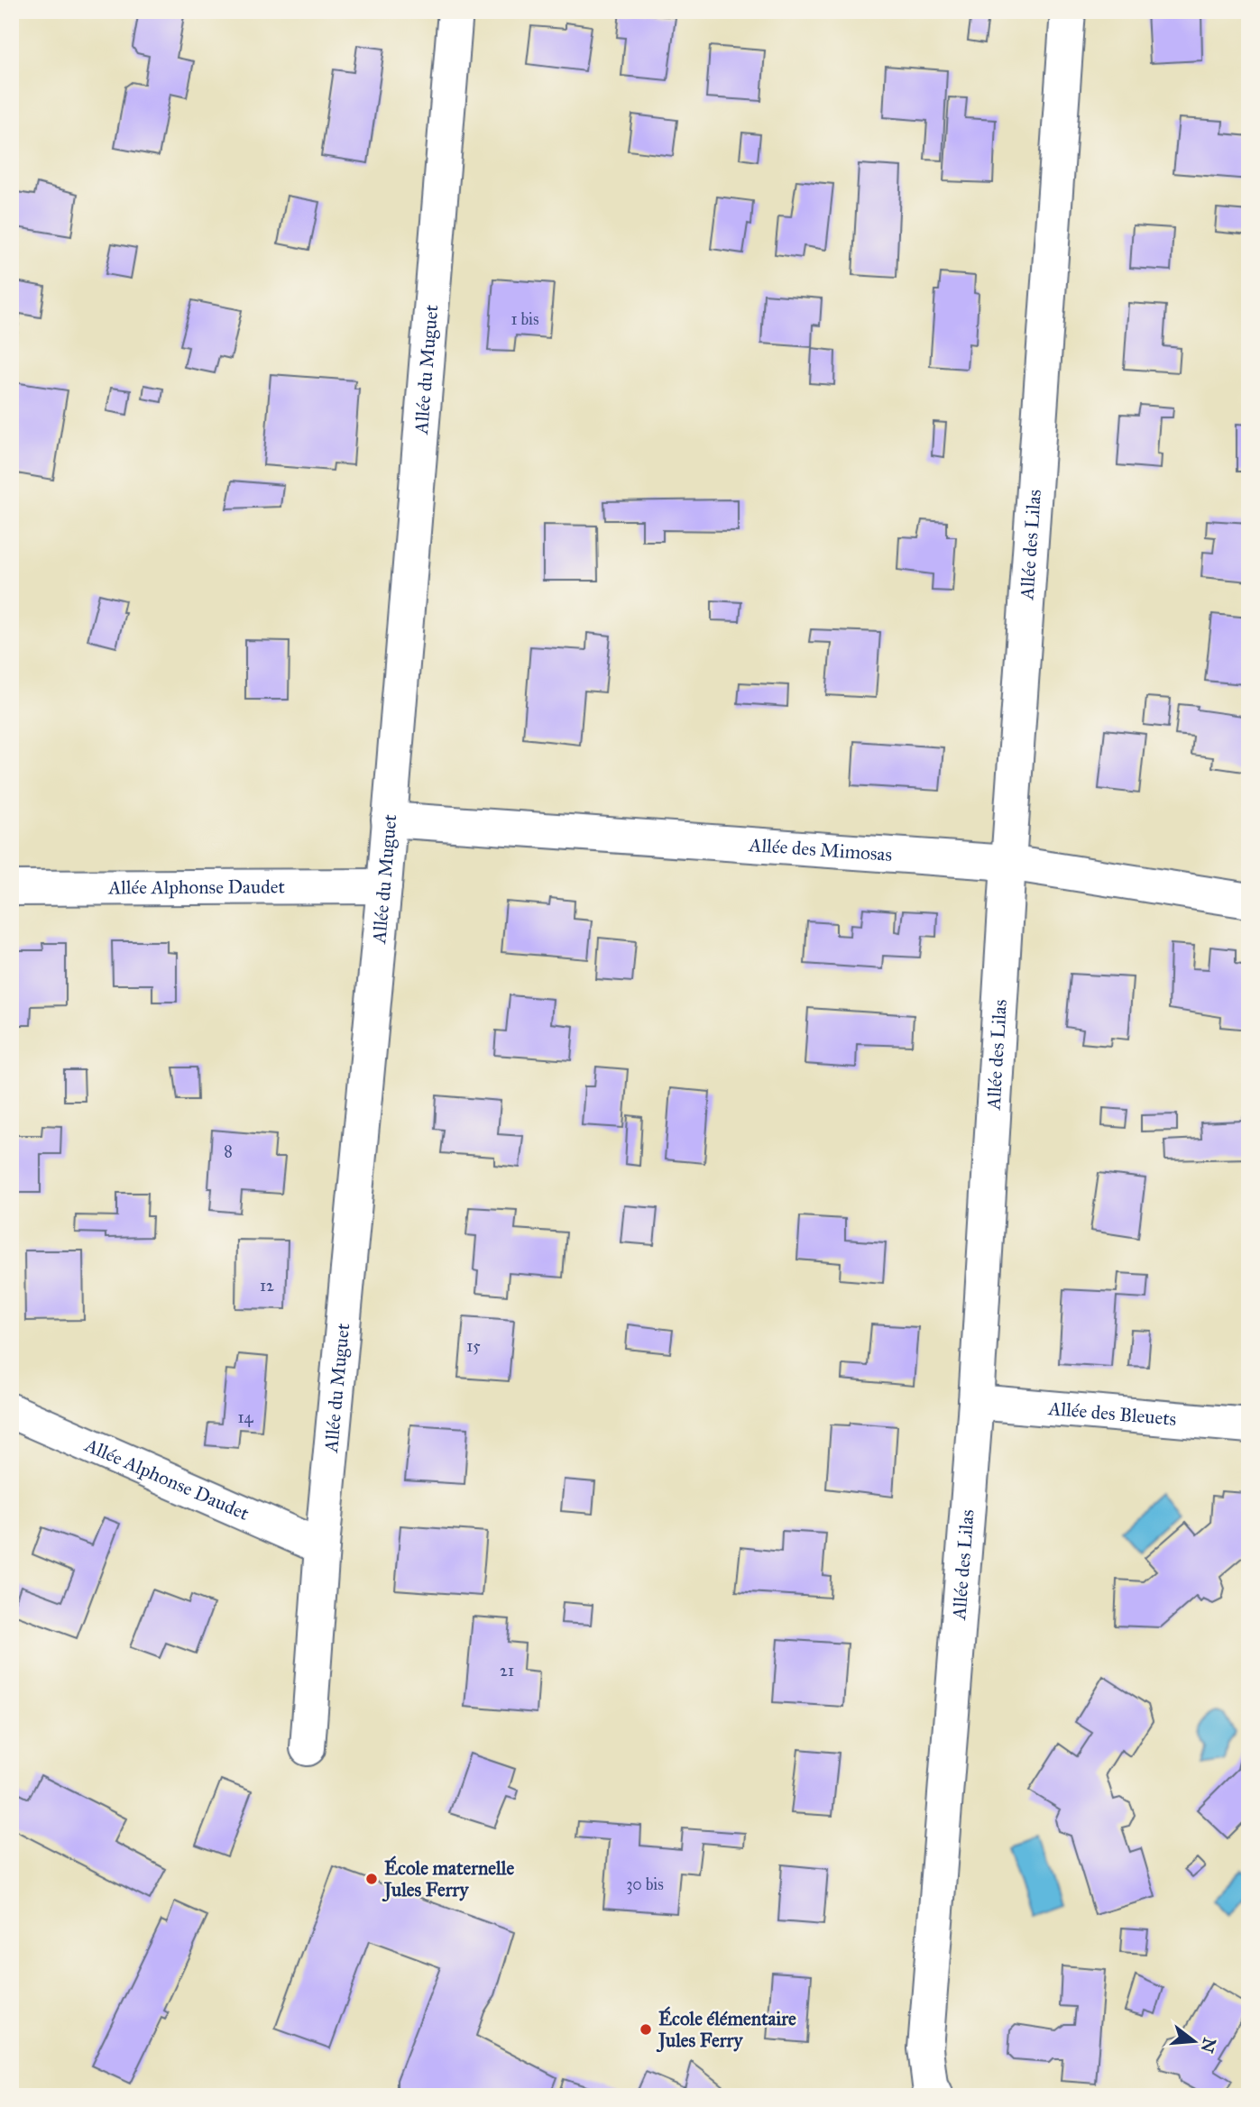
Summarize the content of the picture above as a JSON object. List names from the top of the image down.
{
  "streets": {
    "street": [
      "Allée du Muguet",
      "Allée des Lilas",
      "Allée des Mimosas",
      "Allée Alphonse Daudet",
      "Allée des Bleuets"
    ]
  },
  "crossings": [
    ["Allée du Muguet", "Allée des Mimosas"],
    ["Allée du Muguet", "Allée Alphonse Daudet"],
    ["Allée des Lilas", "Allée des Mimosas"],
    ["Allée des Lilas", "Allée des Bleuets"]
  ],
  "places": ["École maternelle Jules Ferry", "École élémentaire Jules Ferry"],
  "house_numbers": [
    "1 bis",
    "8",
    "12",
    "15",
    "14",
    "21",
    "30 bis"
  ],
  "north": "right"
}
